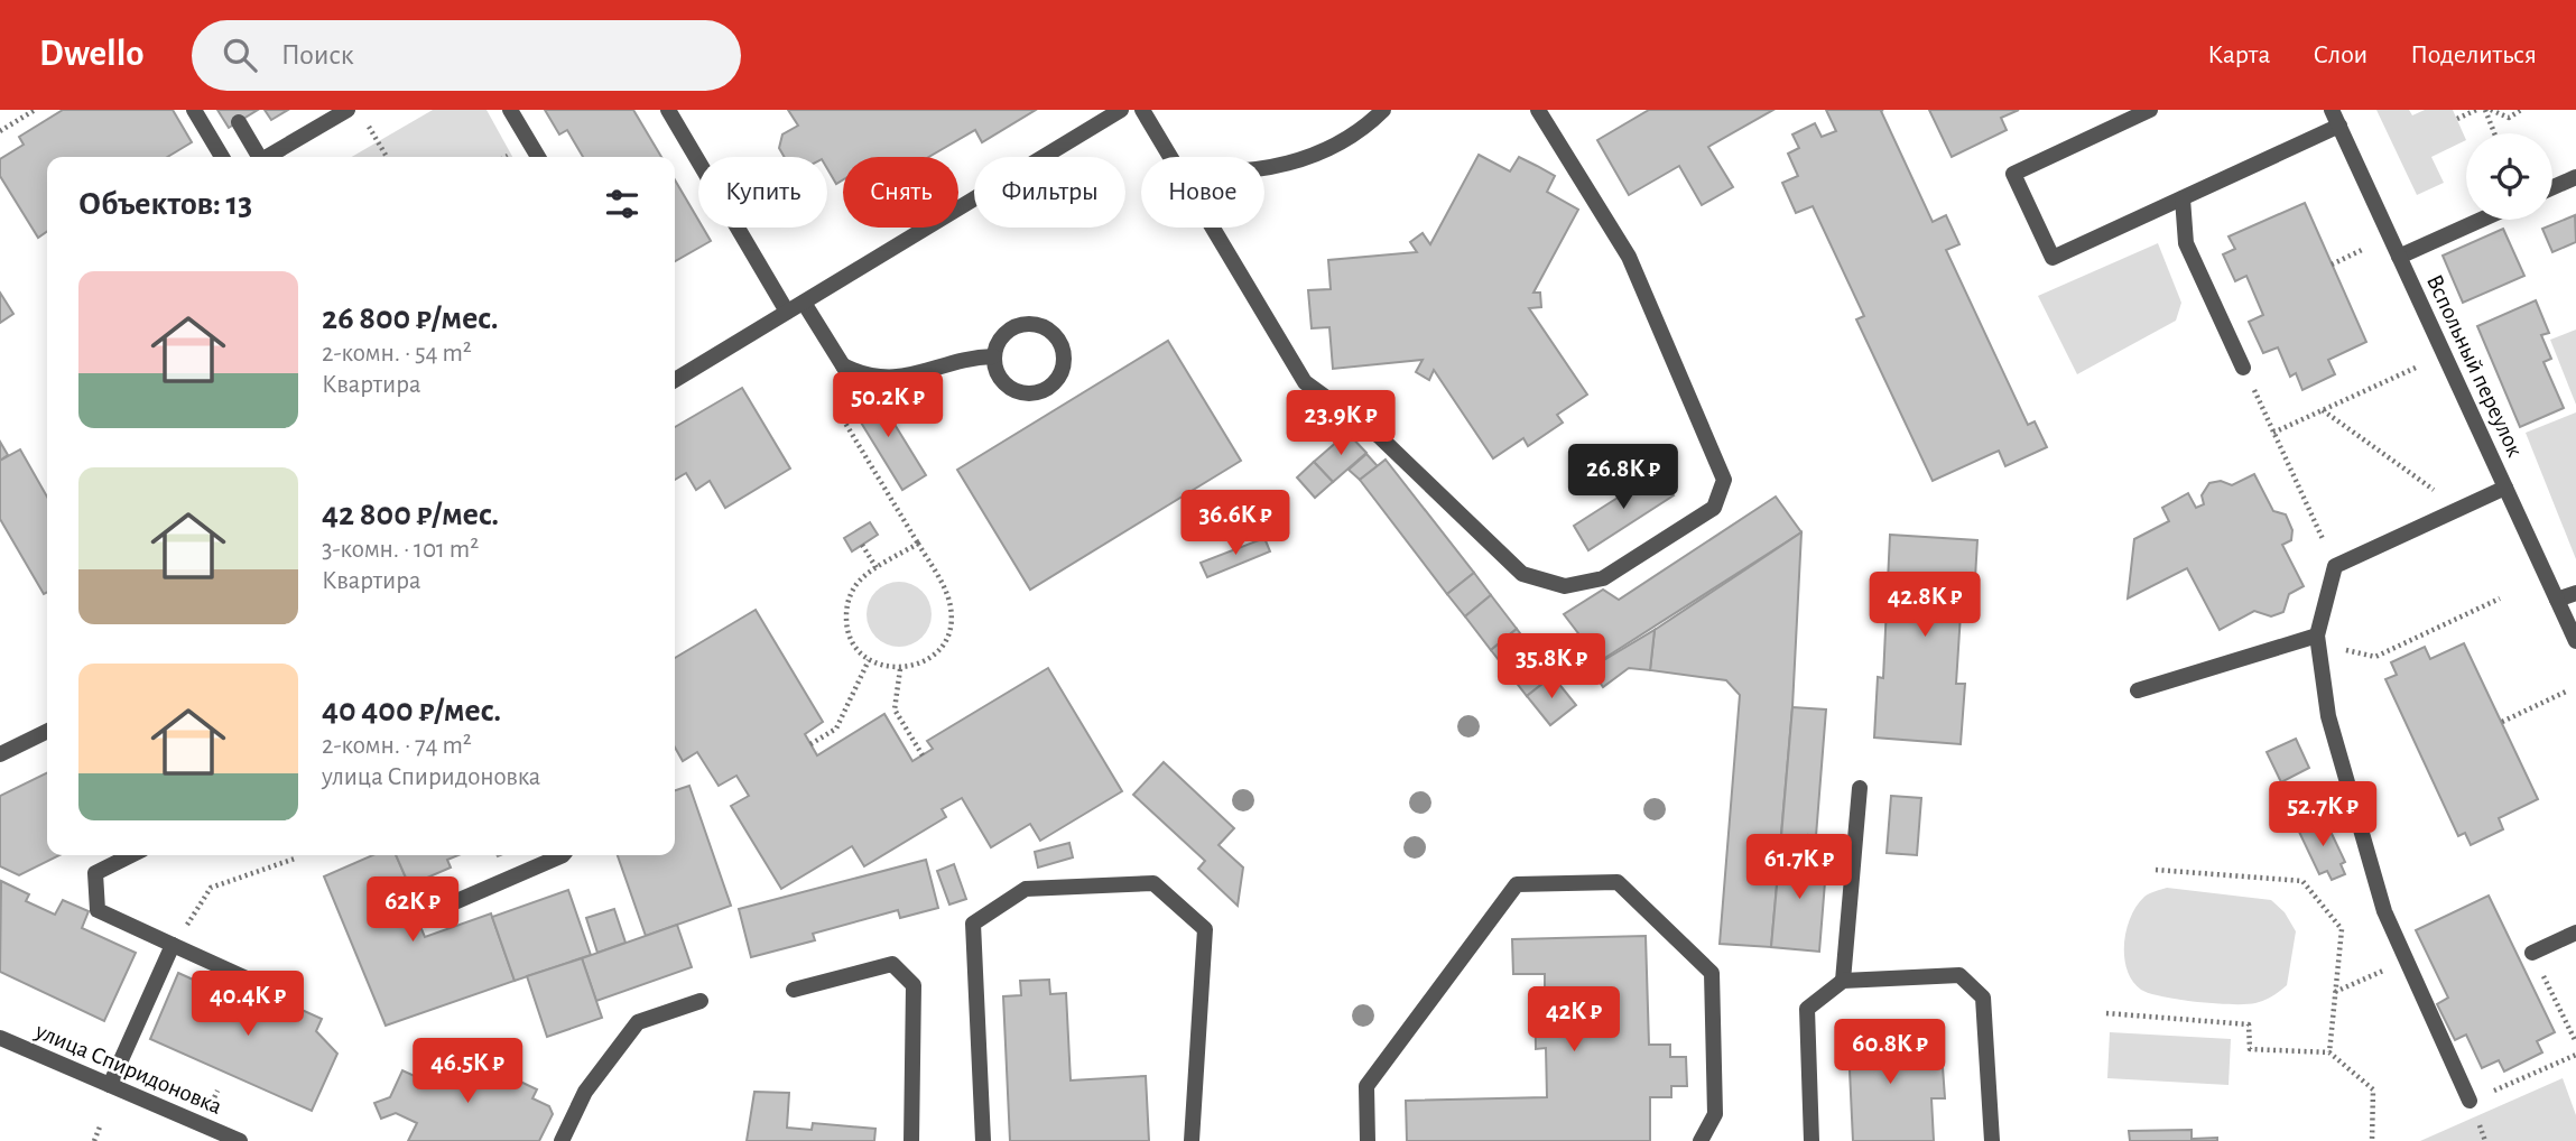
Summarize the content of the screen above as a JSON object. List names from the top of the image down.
{
  "streets": {
    "street": ["Вспольный переулок", "улица Спиридоновка"]
  },
  "page": {
    "header": "Dwello",
    "search": "Поиск",
    "nav": ["Карта", "Слои", "Поделиться"],
    "chip": [
      "Купить",
      "Снять",
      "Фильтры",
      "Новое"
    ],
    "heading": "Объектов: 13",
    "list": [
      {
        "name": "26 800 ₽/мес.",
        "note": "2-комн. · 54 m² · Квартира"
      },
      {
        "name": "42 800 ₽/мес.",
        "note": "3-комн. · 101 m² · Квартира"
      },
      {
        "name": "40 400 ₽/мес.",
        "note": "2-комн. · 74 m² · улица Спиридоновка"
      }
    ],
    "price": [
      "50.2K ₽",
      "23.9K ₽",
      "26.8K ₽",
      "36.6K ₽",
      "42.8K ₽",
      "35.8K ₽",
      "52.7K ₽",
      "61.7K ₽",
      "62K ₽",
      "40.4K ₽",
      "42K ₽",
      "60.8K ₽",
      "46.5K ₽"
    ]
  }
}
